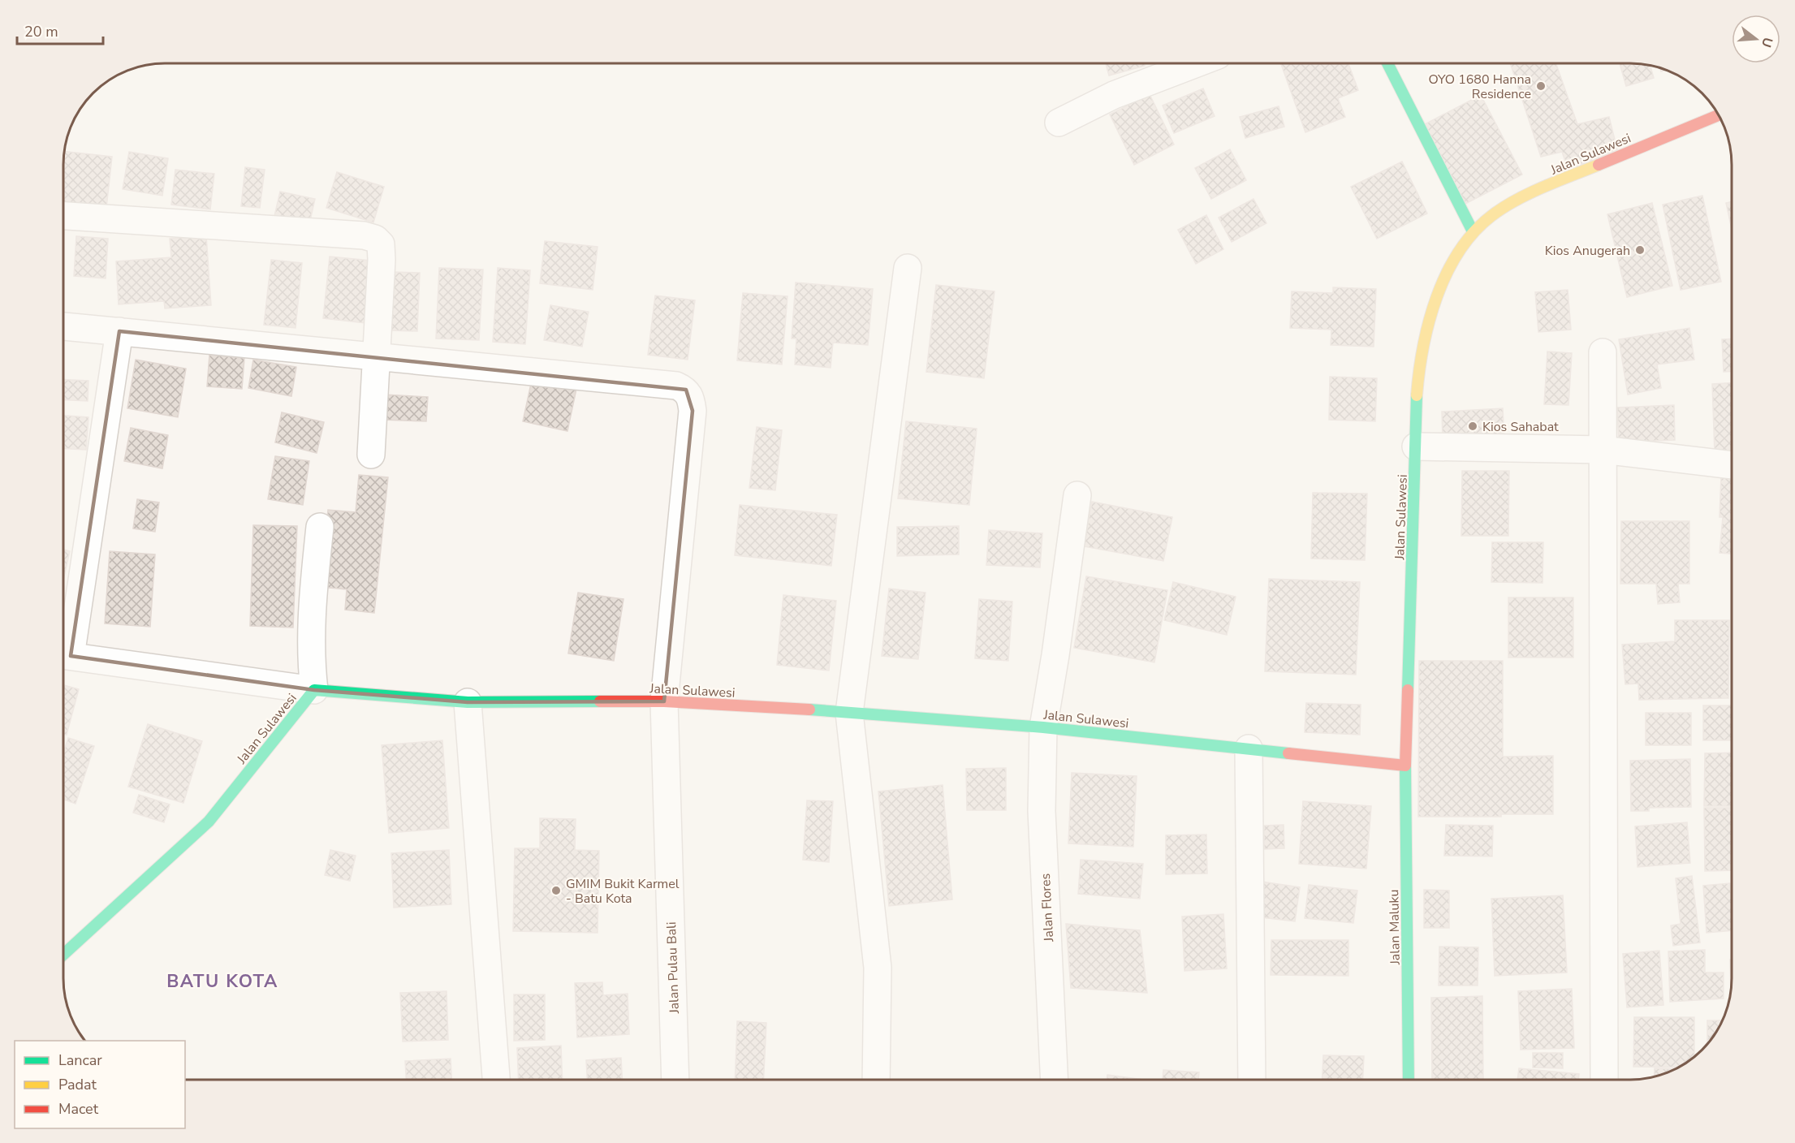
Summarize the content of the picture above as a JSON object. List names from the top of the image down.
{
  "streets": {
    "main road": ["Jalan Sulawesi", "Jalan Maluku"],
    "street": ["Jalan Flores", "Jalan Pulau Bali"]
  },
  "crossings": [
    ["Jalan Sulawesi", "Jalan Flores"],
    ["Jalan Sulawesi", "Jalan Maluku"],
    ["Jalan Sulawesi", "Jalan Pulau Bali"]
  ],
  "districts": ["BATU KOTA"],
  "places": [
    "OYO 1680 Hanna Residence",
    "Kios Anugerah",
    "Kios Sahabat",
    "GMIM Bukit Karmel - Batu Kota"
  ],
  "legend": ["Lancar", "Padat", "Macet"],
  "scale_bar": "20 m",
  "north": "right"
}
